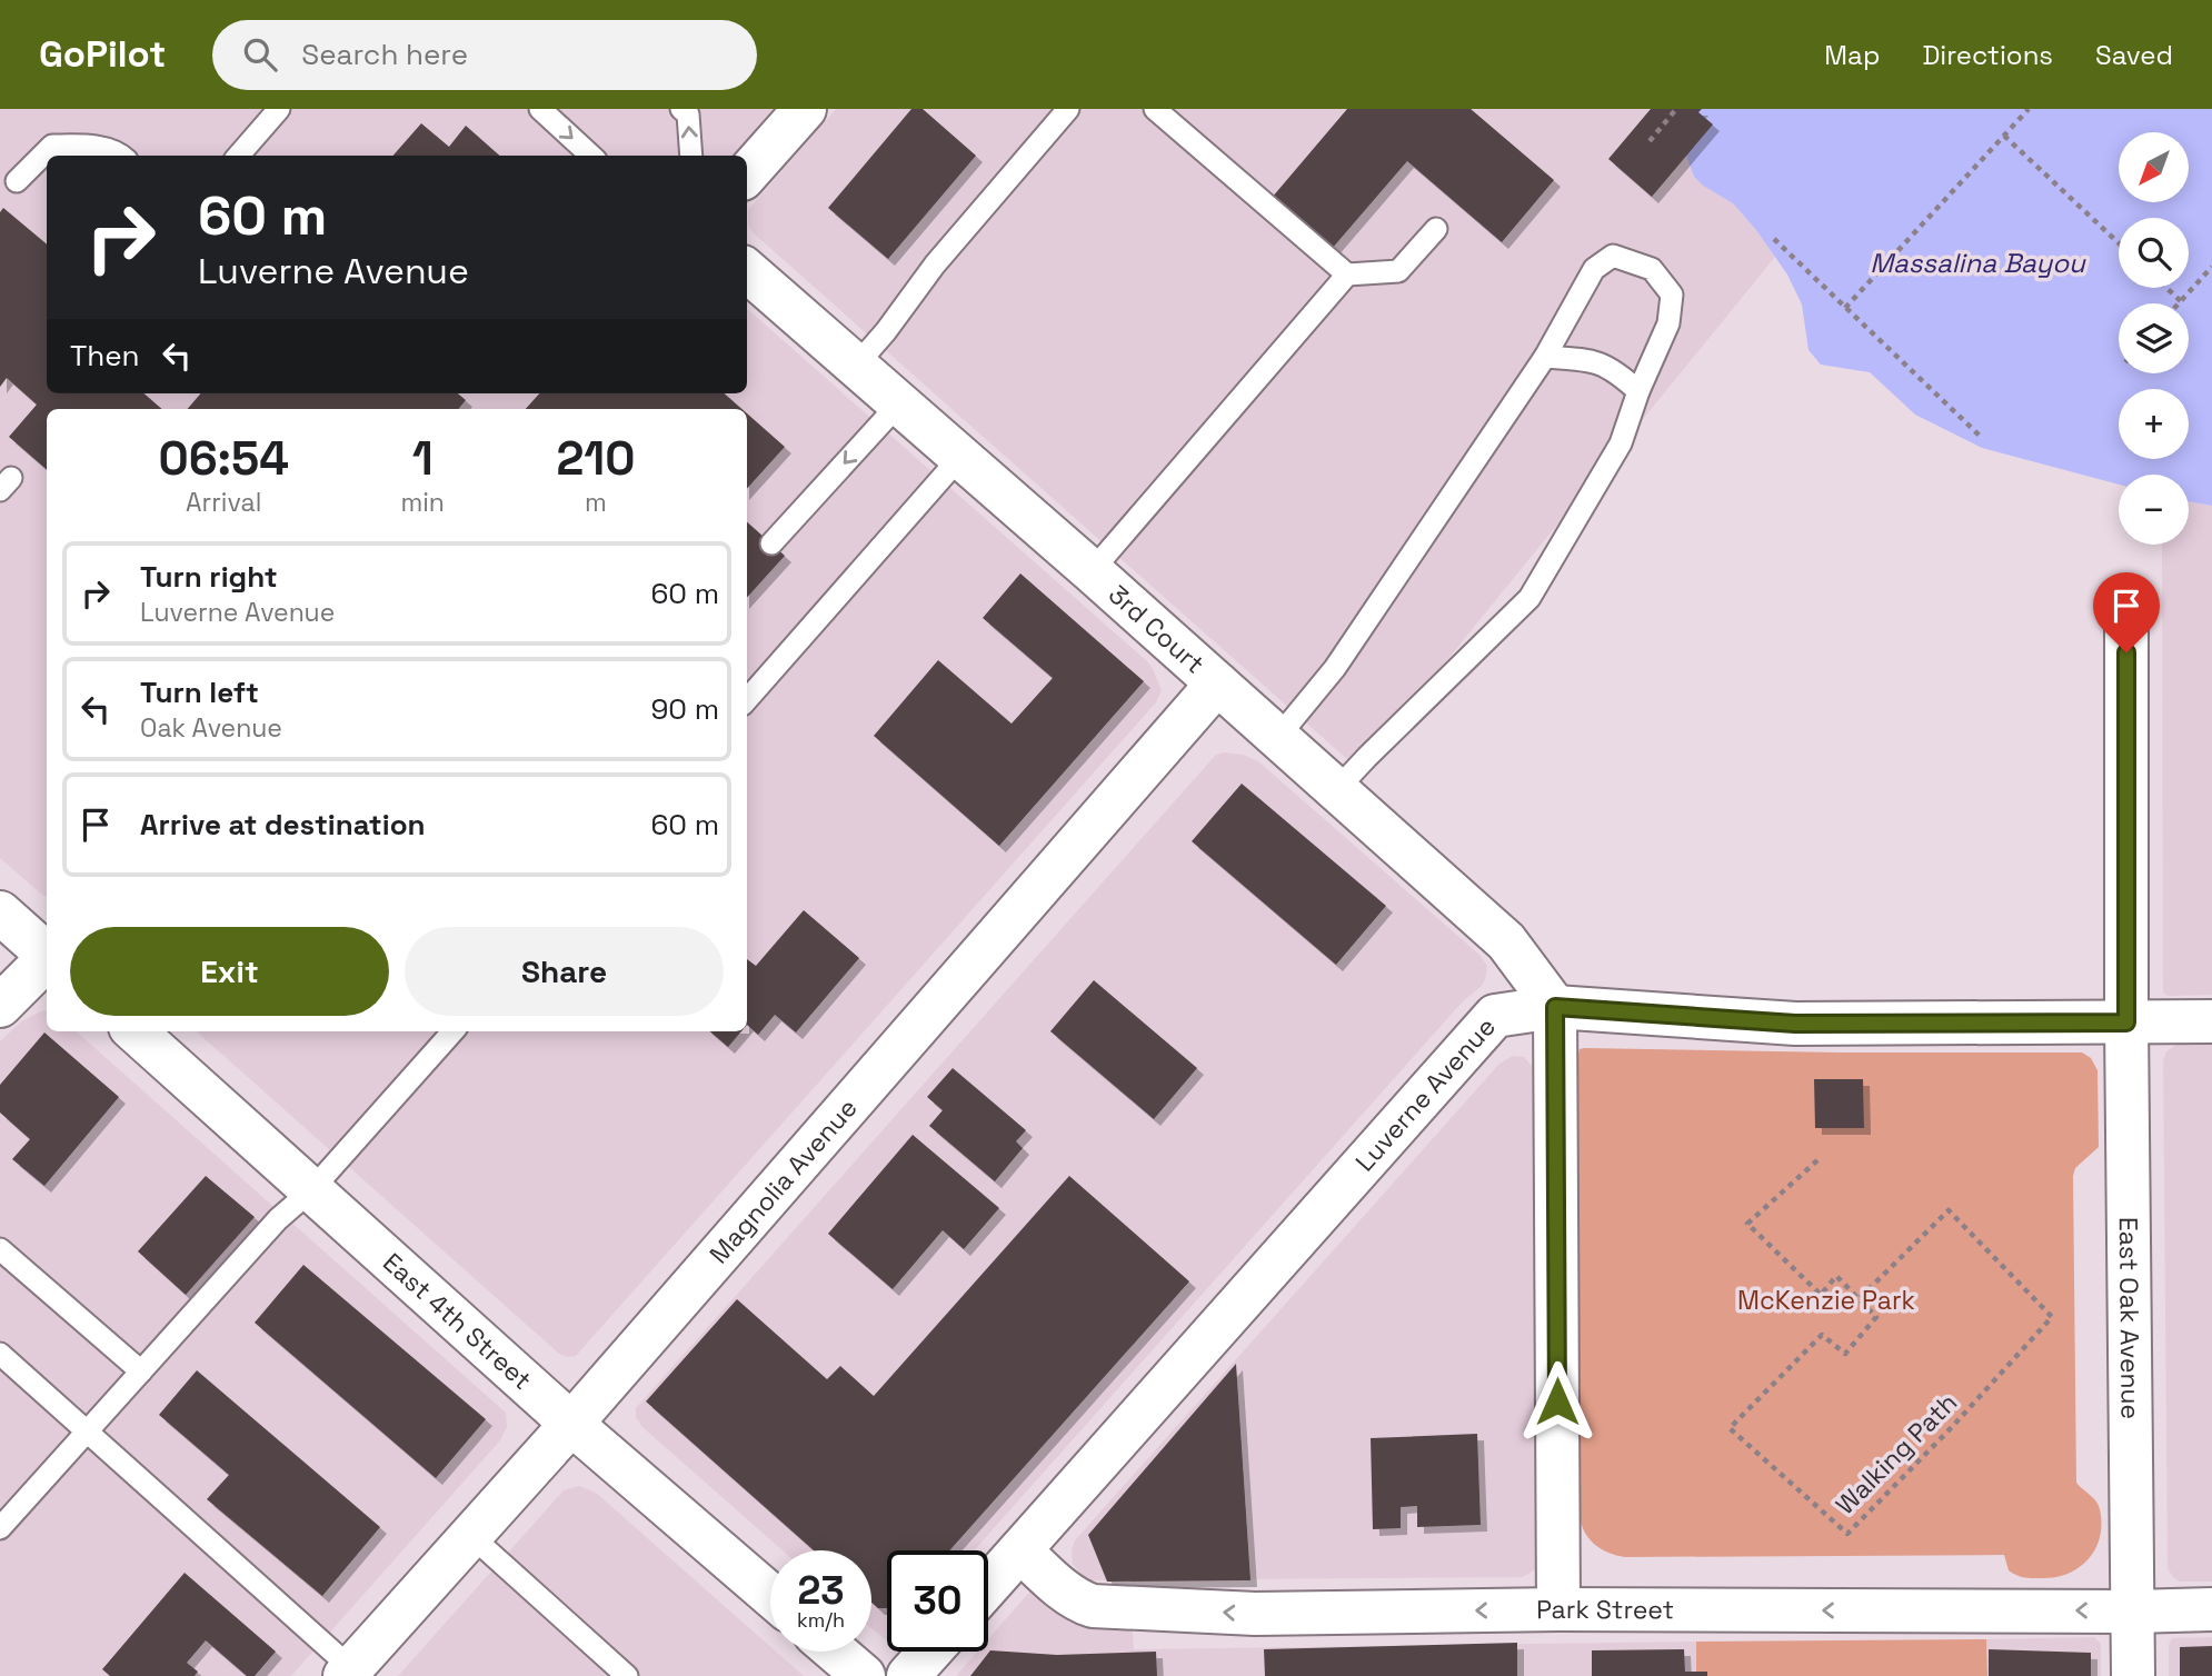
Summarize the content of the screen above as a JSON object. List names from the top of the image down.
{
  "streets": {
    "street": [
      "3rd Court",
      "Luverne Avenue",
      "Magnolia Avenue",
      "East Oak Avenue",
      "East 4th Street",
      "Park Street"
    ],
    "path": ["Walking Path"]
  },
  "crossings": [
    ["3rd Court", "Luverne Avenue"],
    ["3rd Court", "Magnolia Avenue"],
    ["Luverne Avenue", "East Oak Avenue"],
    ["Luverne Avenue", "Park Street"],
    ["Magnolia Avenue", "East 4th Street"],
    ["East Oak Avenue", "Park Street"]
  ],
  "one_way": ["Park Street"],
  "water": ["Massalina Bayou"],
  "parks": ["McKenzie Park"],
  "north": "bottom left",
  "page": {
    "header": "GoPilot",
    "search": "Search here",
    "nav": ["Map", "Directions", "Saved"],
    "map_buttons": ["+", "−"],
    "turn": ["60 m", "Luverne Avenue"],
    "then": "Then",
    "eta": [
      "06:54",
      "Arrival",
      "1",
      "min",
      "210",
      "m"
    ],
    "list": [
      {
        "name": "Turn right",
        "note": "Luverne Avenue",
        "value": "60 m"
      },
      {
        "name": "Turn left",
        "note": "Oak Avenue",
        "value": "90 m"
      },
      {
        "name": "Arrive at destination",
        "value": "60 m"
      }
    ],
    "buttons": ["Exit", "Share"],
    "speed": "23 km/h",
    "limit": "30"
  }
}
